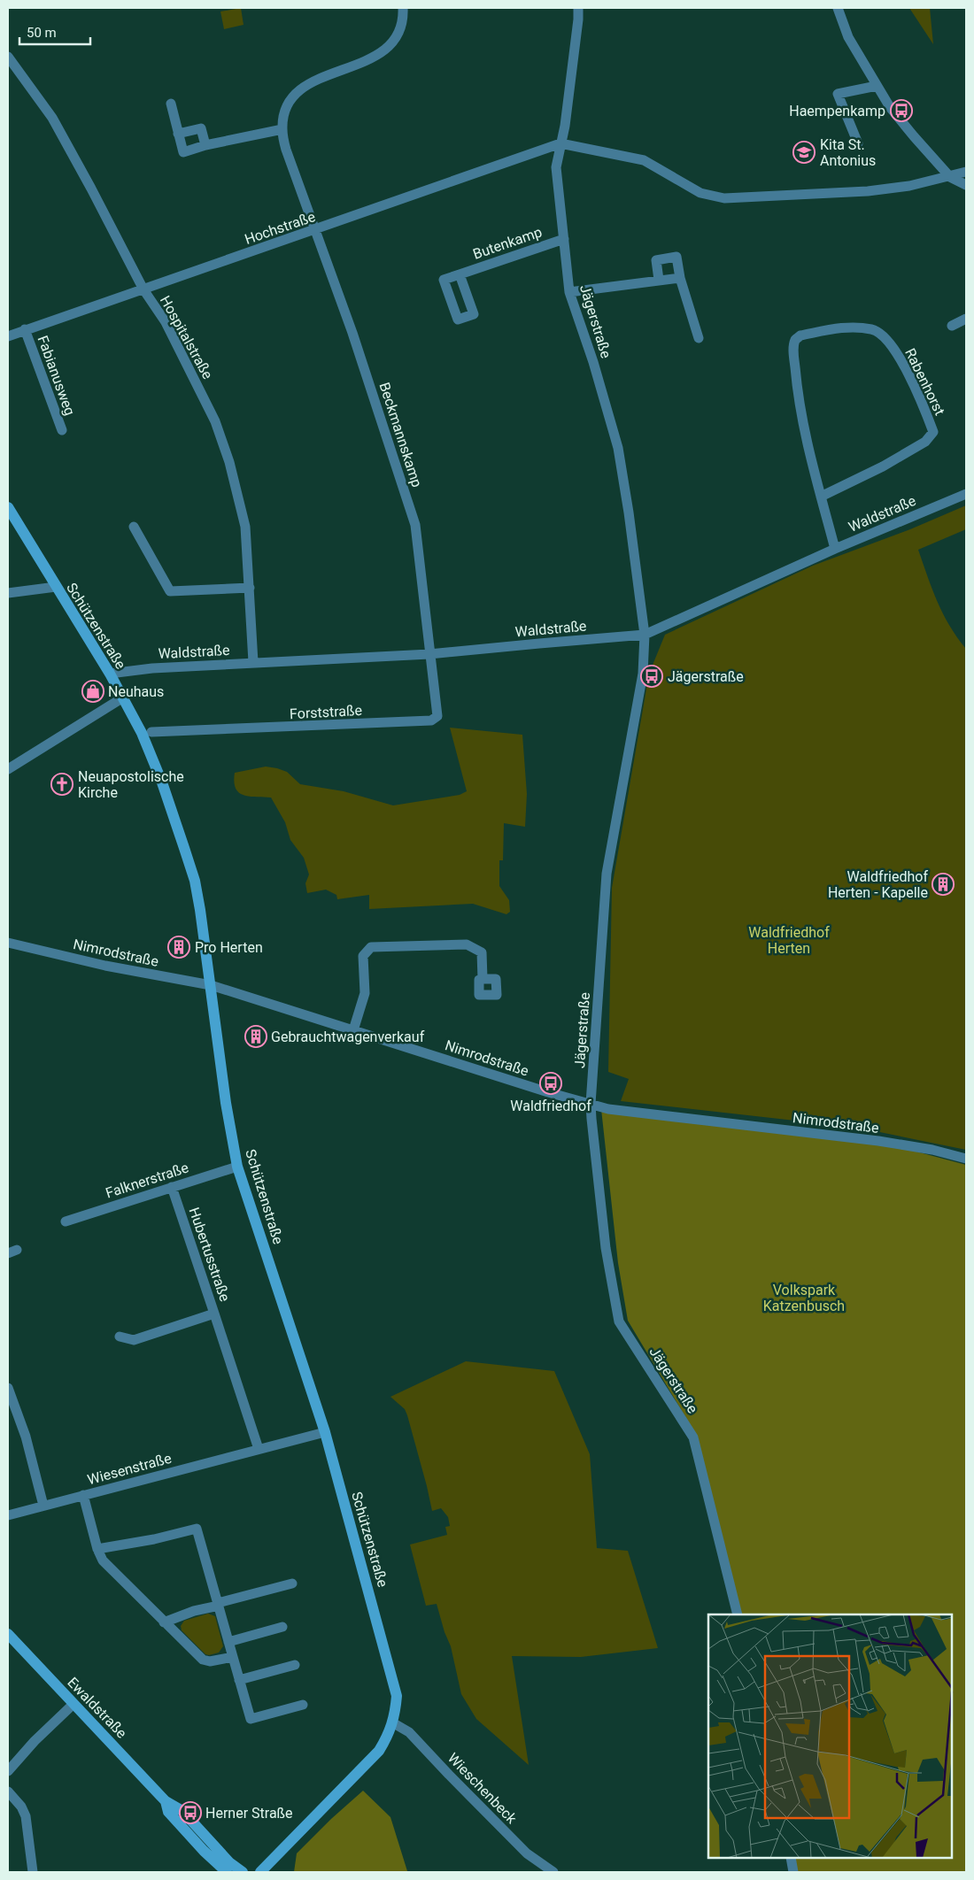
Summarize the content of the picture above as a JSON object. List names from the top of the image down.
{
  "streets": {
    "main road": ["Schützenstraße", "Ewaldstraße"],
    "street": [
      "Hochstraße",
      "Butenkamp",
      "Jägerstraße",
      "Hospitalstraße",
      "Fabianusweg",
      "Rabenhorst",
      "Beckmannskamp",
      "Waldstraße",
      "Forststraße",
      "Nimrodstraße",
      "Falknerstraße",
      "Hubertusstraße",
      "Wiesenstraße",
      "Wieschenbeck"
    ]
  },
  "crossings": [
    ["Hochstraße", "Jägerstraße"],
    ["Hochstraße", "Hospitalstraße"],
    ["Hochstraße", "Fabianusweg"],
    ["Hochstraße", "Beckmannskamp"],
    ["Butenkamp", "Jägerstraße"],
    ["Jägerstraße", "Waldstraße"],
    ["Jägerstraße", "Nimrodstraße"],
    ["Hospitalstraße", "Waldstraße"],
    ["Rabenhorst", "Waldstraße"],
    ["Beckmannskamp", "Waldstraße"],
    ["Beckmannskamp", "Forststraße"],
    ["Waldstraße", "Schützenstraße"],
    ["Waldstraße", "Forststraße"],
    ["Schützenstraße", "Nimrodstraße"],
    ["Schützenstraße", "Falknerstraße"],
    ["Schützenstraße", "Wiesenstraße"],
    ["Schützenstraße", "Wieschenbeck"],
    ["Falknerstraße", "Hubertusstraße"]
  ],
  "parks": ["Waldfriedhof Herten", "Volkspark Katzenbusch"],
  "places": {
    "bus stop": [
      "Haempenkamp",
      "Jägerstraße",
      "Waldfriedhof",
      "Herner Straße"
    ],
    "school or university": ["Kita St. Antonius"],
    "shop": ["Neuhaus"],
    "church": ["Neuapostolische Kirche"],
    "building": ["Waldfriedhof Herten - Kapelle", "Pro Herten", "Gebrauchtwagenverkauf"]
  },
  "scale_bar": "50 m"
}
